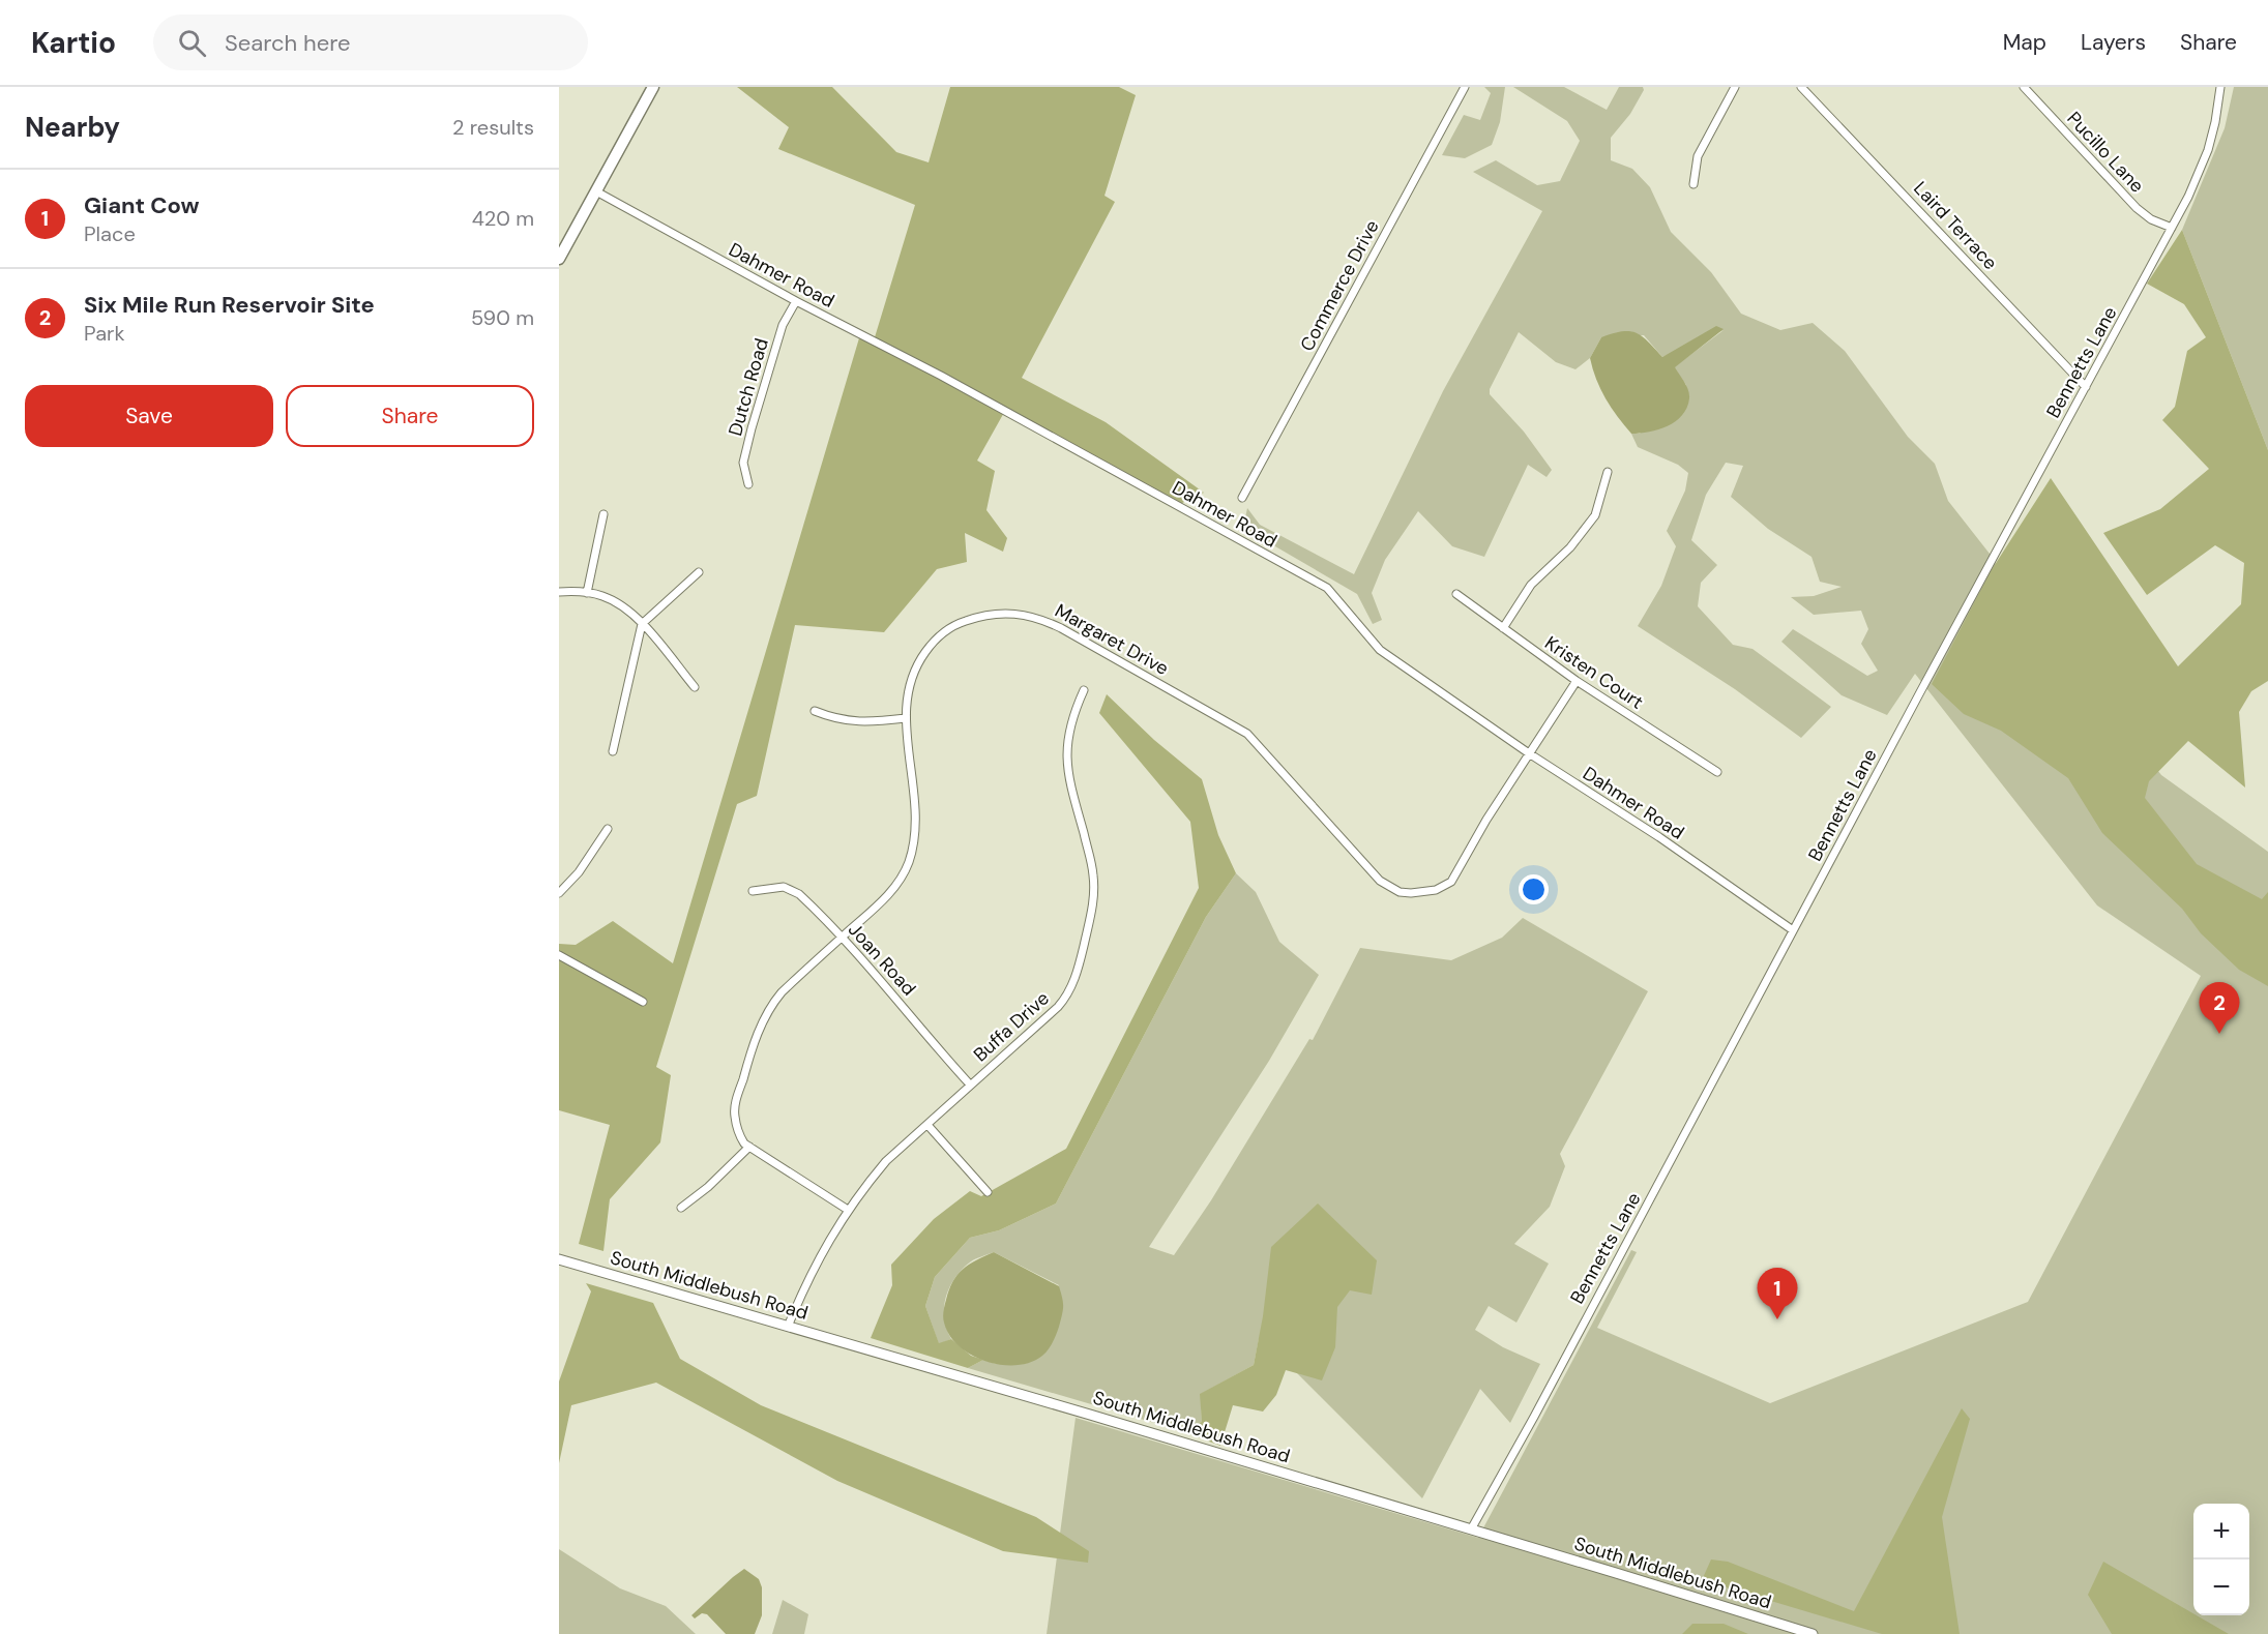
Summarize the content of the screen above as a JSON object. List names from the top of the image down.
{
  "streets": {
    "street": [
      "Pucillo Lane",
      "Laird Terrace",
      "Dahmer Road",
      "Commerce Drive",
      "Bennetts Lane",
      "Dutch Road",
      "Margaret Drive",
      "Kristen Court",
      "Joan Road",
      "Buffa Drive",
      "South Middlebush Road"
    ]
  },
  "crossings": [
    ["Pucillo Lane", "Bennetts Lane"],
    ["Laird Terrace", "Bennetts Lane"],
    ["Dahmer Road", "Bennetts Lane"],
    ["Dahmer Road", "Dutch Road"],
    ["Dahmer Road", "Margaret Drive"],
    ["Bennetts Lane", "South Middlebush Road"],
    ["Margaret Drive", "Kristen Court"],
    ["Margaret Drive", "Joan Road"],
    ["Joan Road", "Buffa Drive"],
    ["Buffa Drive", "South Middlebush Road"]
  ],
  "page": {
    "header": "Kartio",
    "search": "Search here",
    "nav": ["Map", "Layers", "Share"],
    "heading": ["Nearby", "2 results"],
    "list": [
      {
        "mark": "1",
        "name": "Giant Cow",
        "note": "Place",
        "value": "420 m"
      },
      {
        "mark": "2",
        "name": "Six Mile Run Reservoir Site",
        "note": "Park",
        "value": "590 m"
      }
    ],
    "buttons": ["Save", "Share"],
    "pins": ["2", "1"],
    "map_buttons": ["+", "−"]
  }
}
